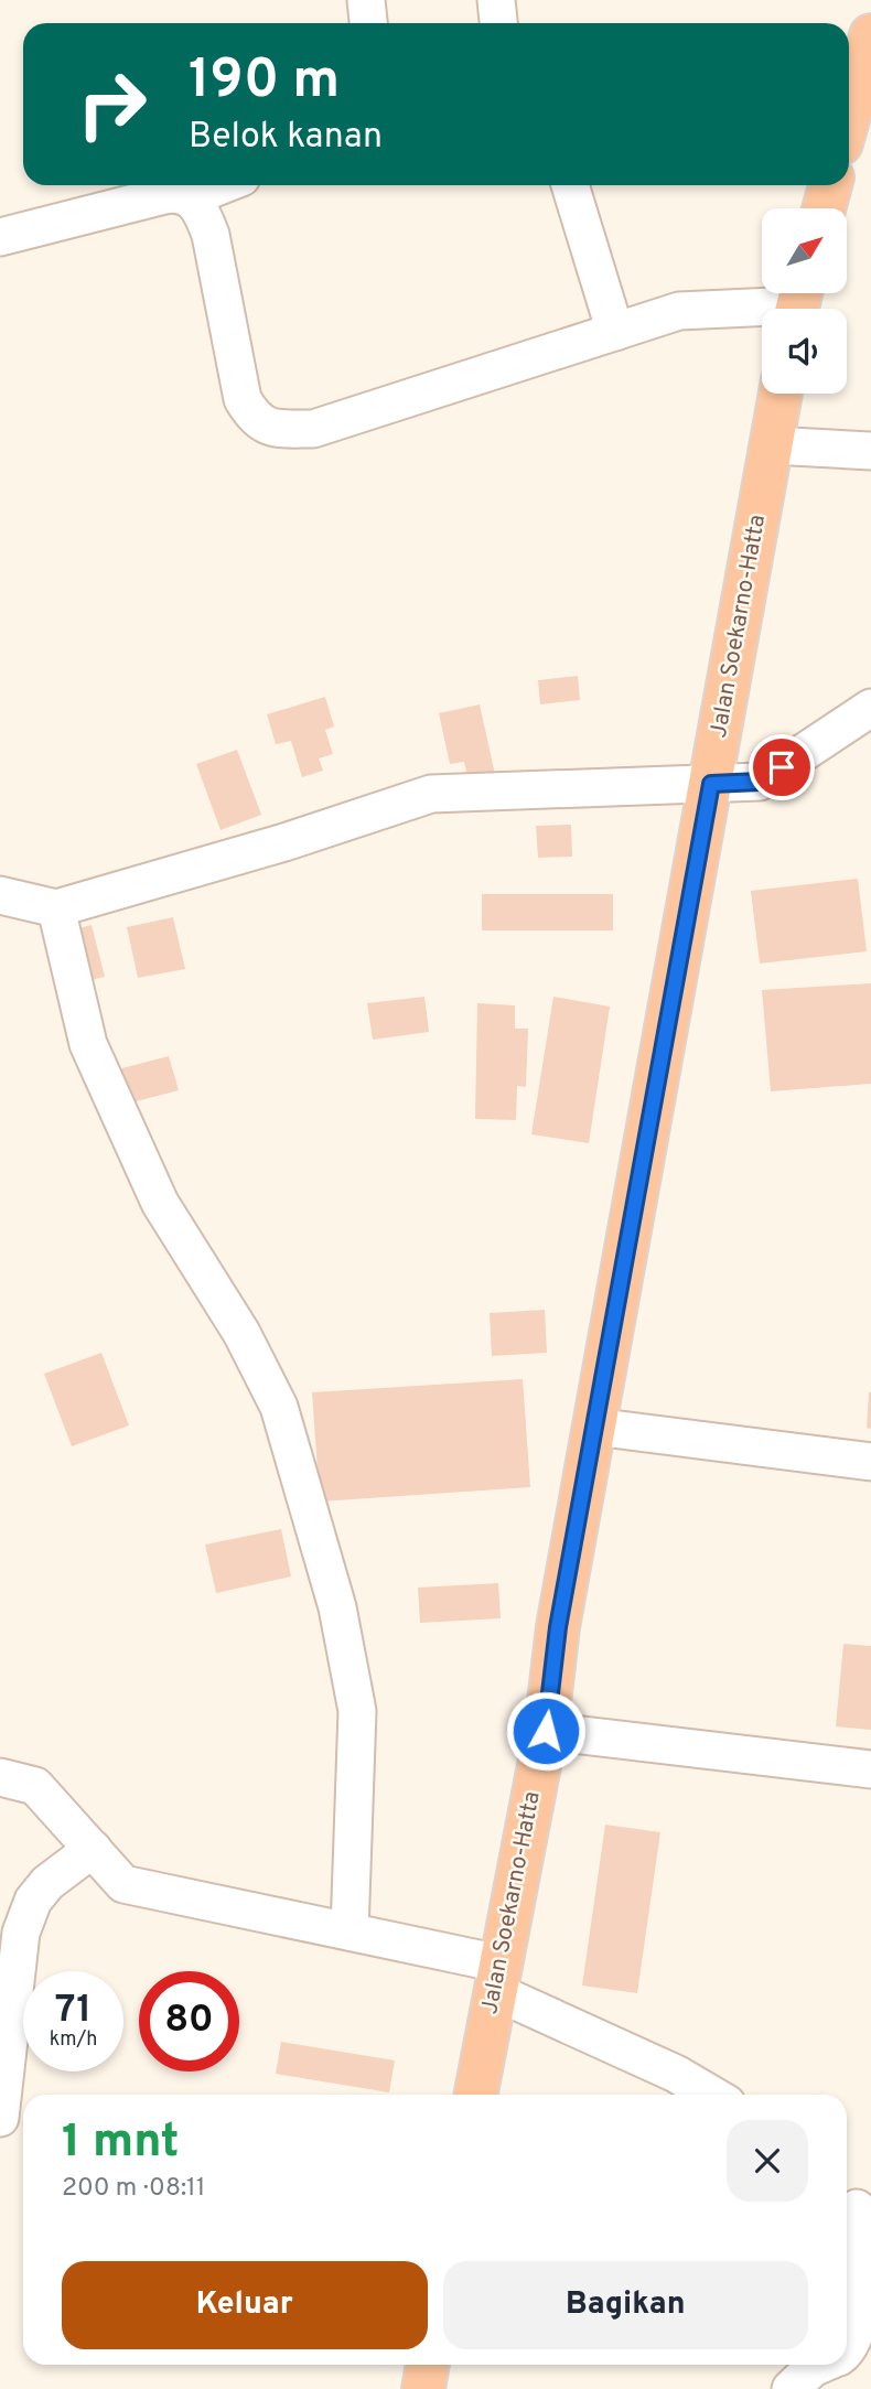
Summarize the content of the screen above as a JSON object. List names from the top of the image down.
{
  "streets": {
    "highway": ["Jalan Soekarno-Hatta"]
  },
  "north": "top right",
  "page": {
    "turn": ["190 m", "Belok kanan"],
    "speed": "71 km/h",
    "limit": "80",
    "heading": ["1 mnt", "200 m · 08:11"],
    "buttons": ["Keluar", "Bagikan"]
  }
}
